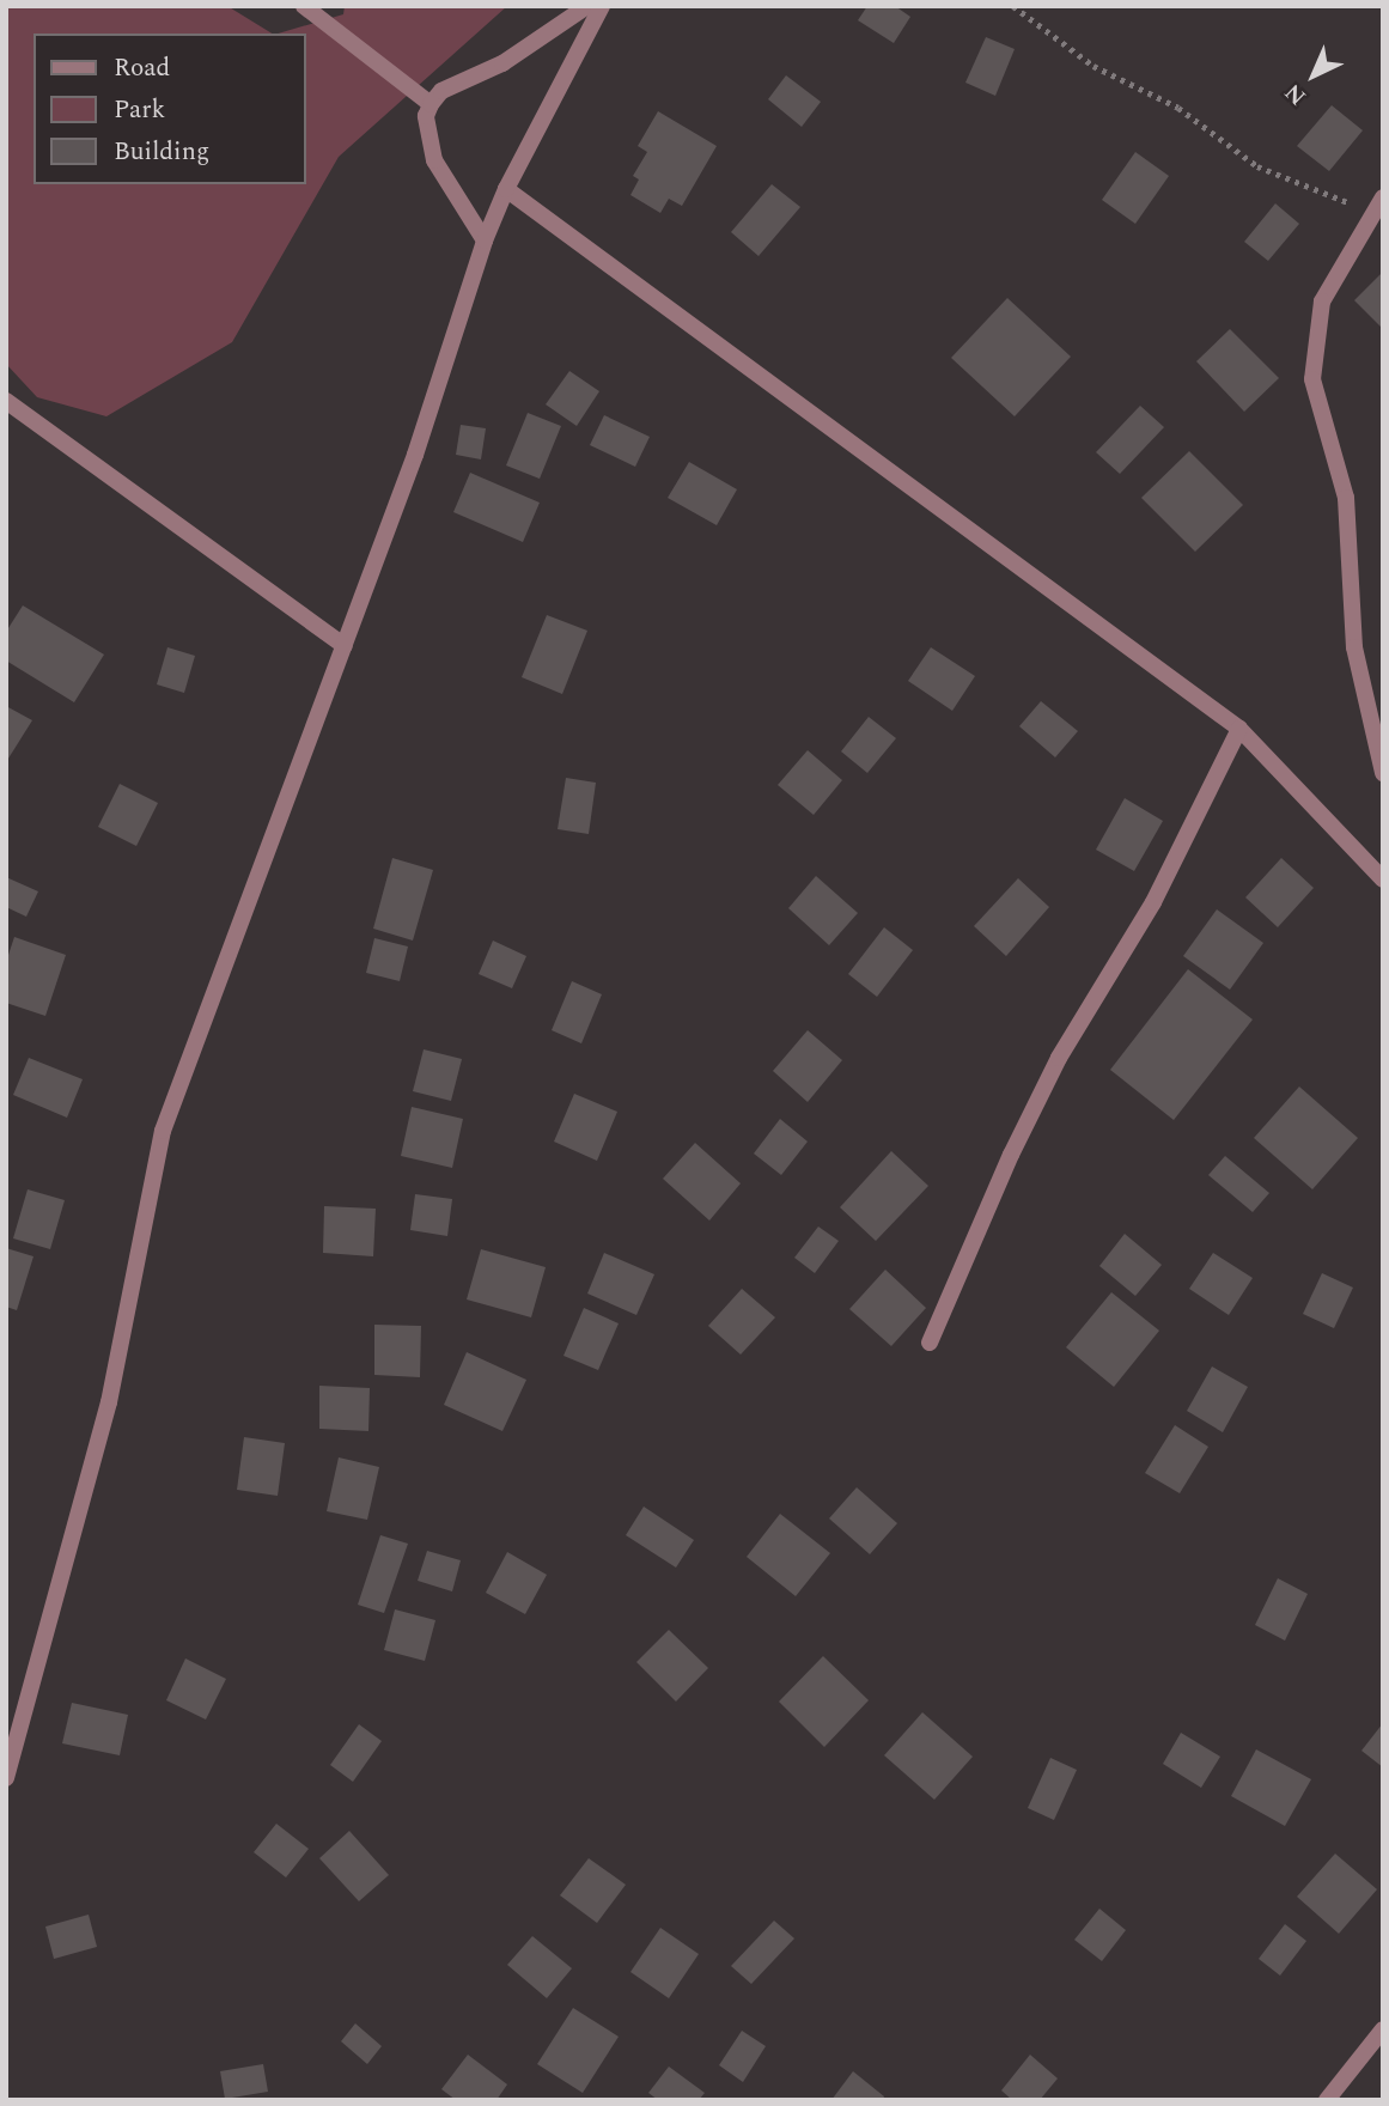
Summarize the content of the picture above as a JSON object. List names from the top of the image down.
{
  "legend": ["Road", "Park", "Building"],
  "north": "bottom left"
}
